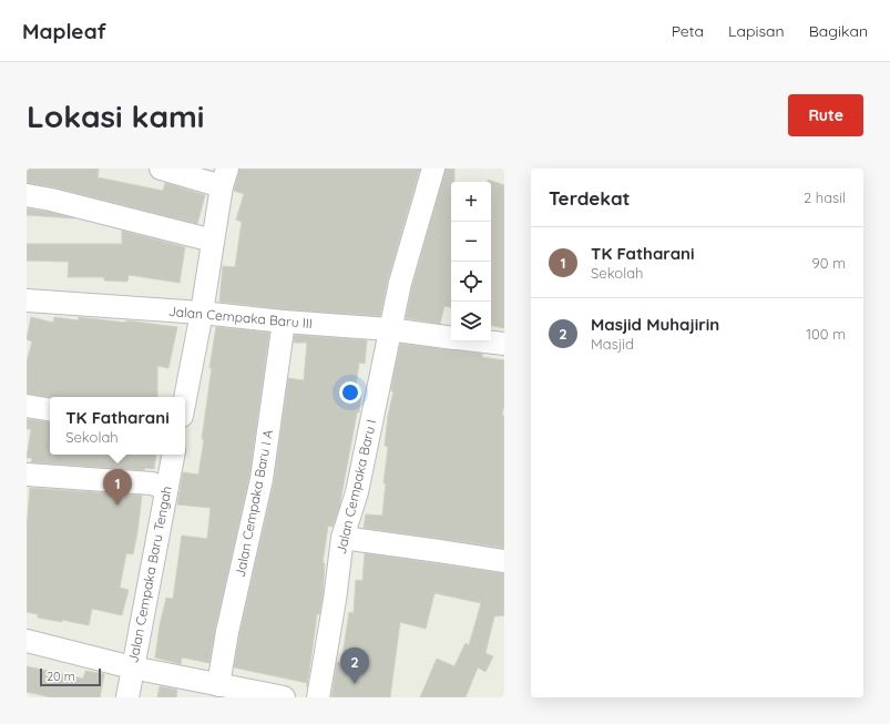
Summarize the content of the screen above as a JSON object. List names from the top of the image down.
{
  "streets": {
    "street": [
      "Jalan Cempaka Baru III",
      "Jalan Cempaka Baru I",
      "Jalan Cempaka Baru I A",
      "Jalan Cempaka Baru Tengah"
    ]
  },
  "crossings": [
    ["Jalan Cempaka Baru III", "Jalan Cempaka Baru I"],
    ["Jalan Cempaka Baru III", "Jalan Cempaka Baru I A"]
  ],
  "scale_bar": "20 m",
  "page": {
    "header": "Mapleaf",
    "nav": ["Peta", "Lapisan", "Bagikan"],
    "buttons": "Rute",
    "title": "Lokasi kami",
    "heading": ["Terdekat", "2 hasil"],
    "map_buttons": ["+", "−"],
    "list": [
      {
        "mark": "1",
        "name": "TK Fatharani",
        "note": "Sekolah",
        "value": "90 m"
      },
      {
        "mark": "2",
        "name": "Masjid Muhajirin",
        "note": "Masjid",
        "value": "100 m"
      }
    ],
    "popup": ["TK Fatharani", "Sekolah"],
    "pins": ["1", "2"],
    "scale": "20 m"
  }
}
